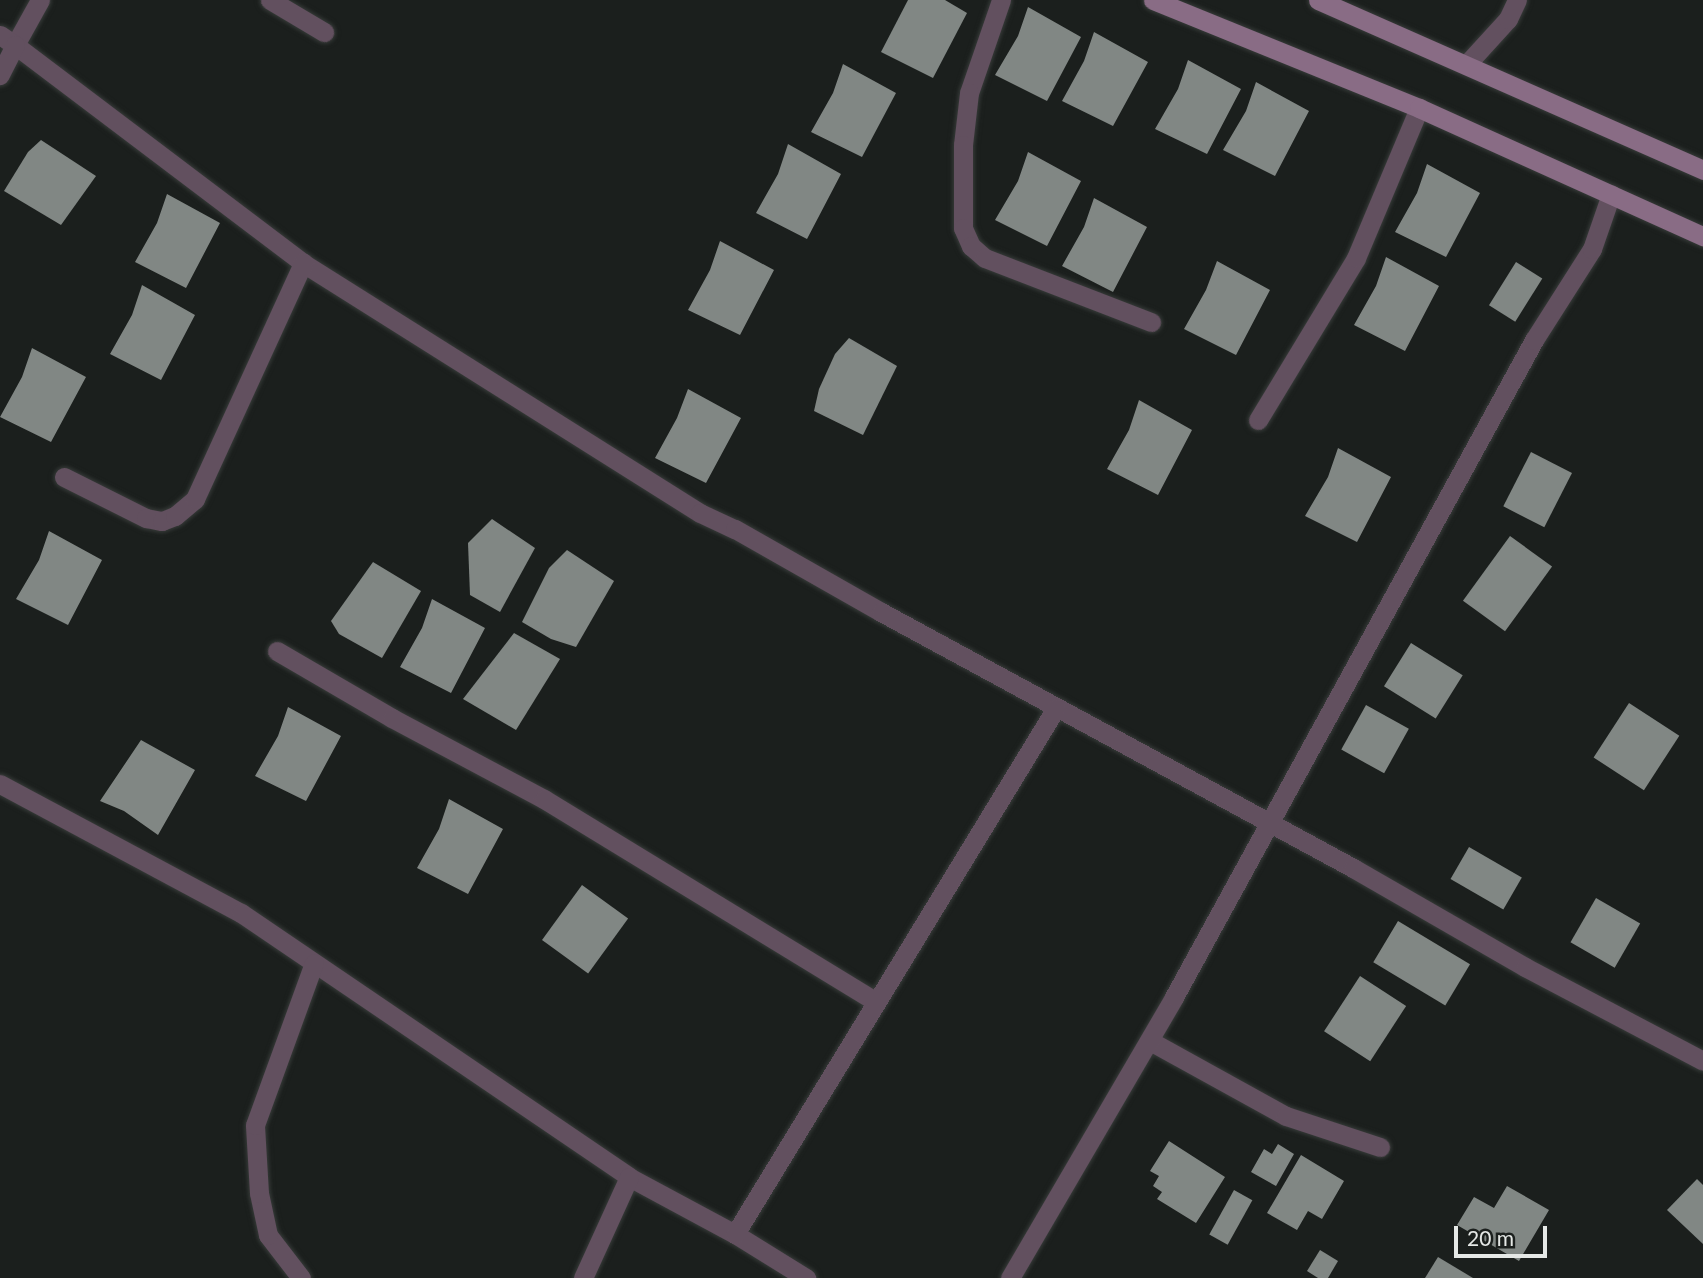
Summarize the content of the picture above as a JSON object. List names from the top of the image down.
{
  "scale_bar": "20 m"
}
